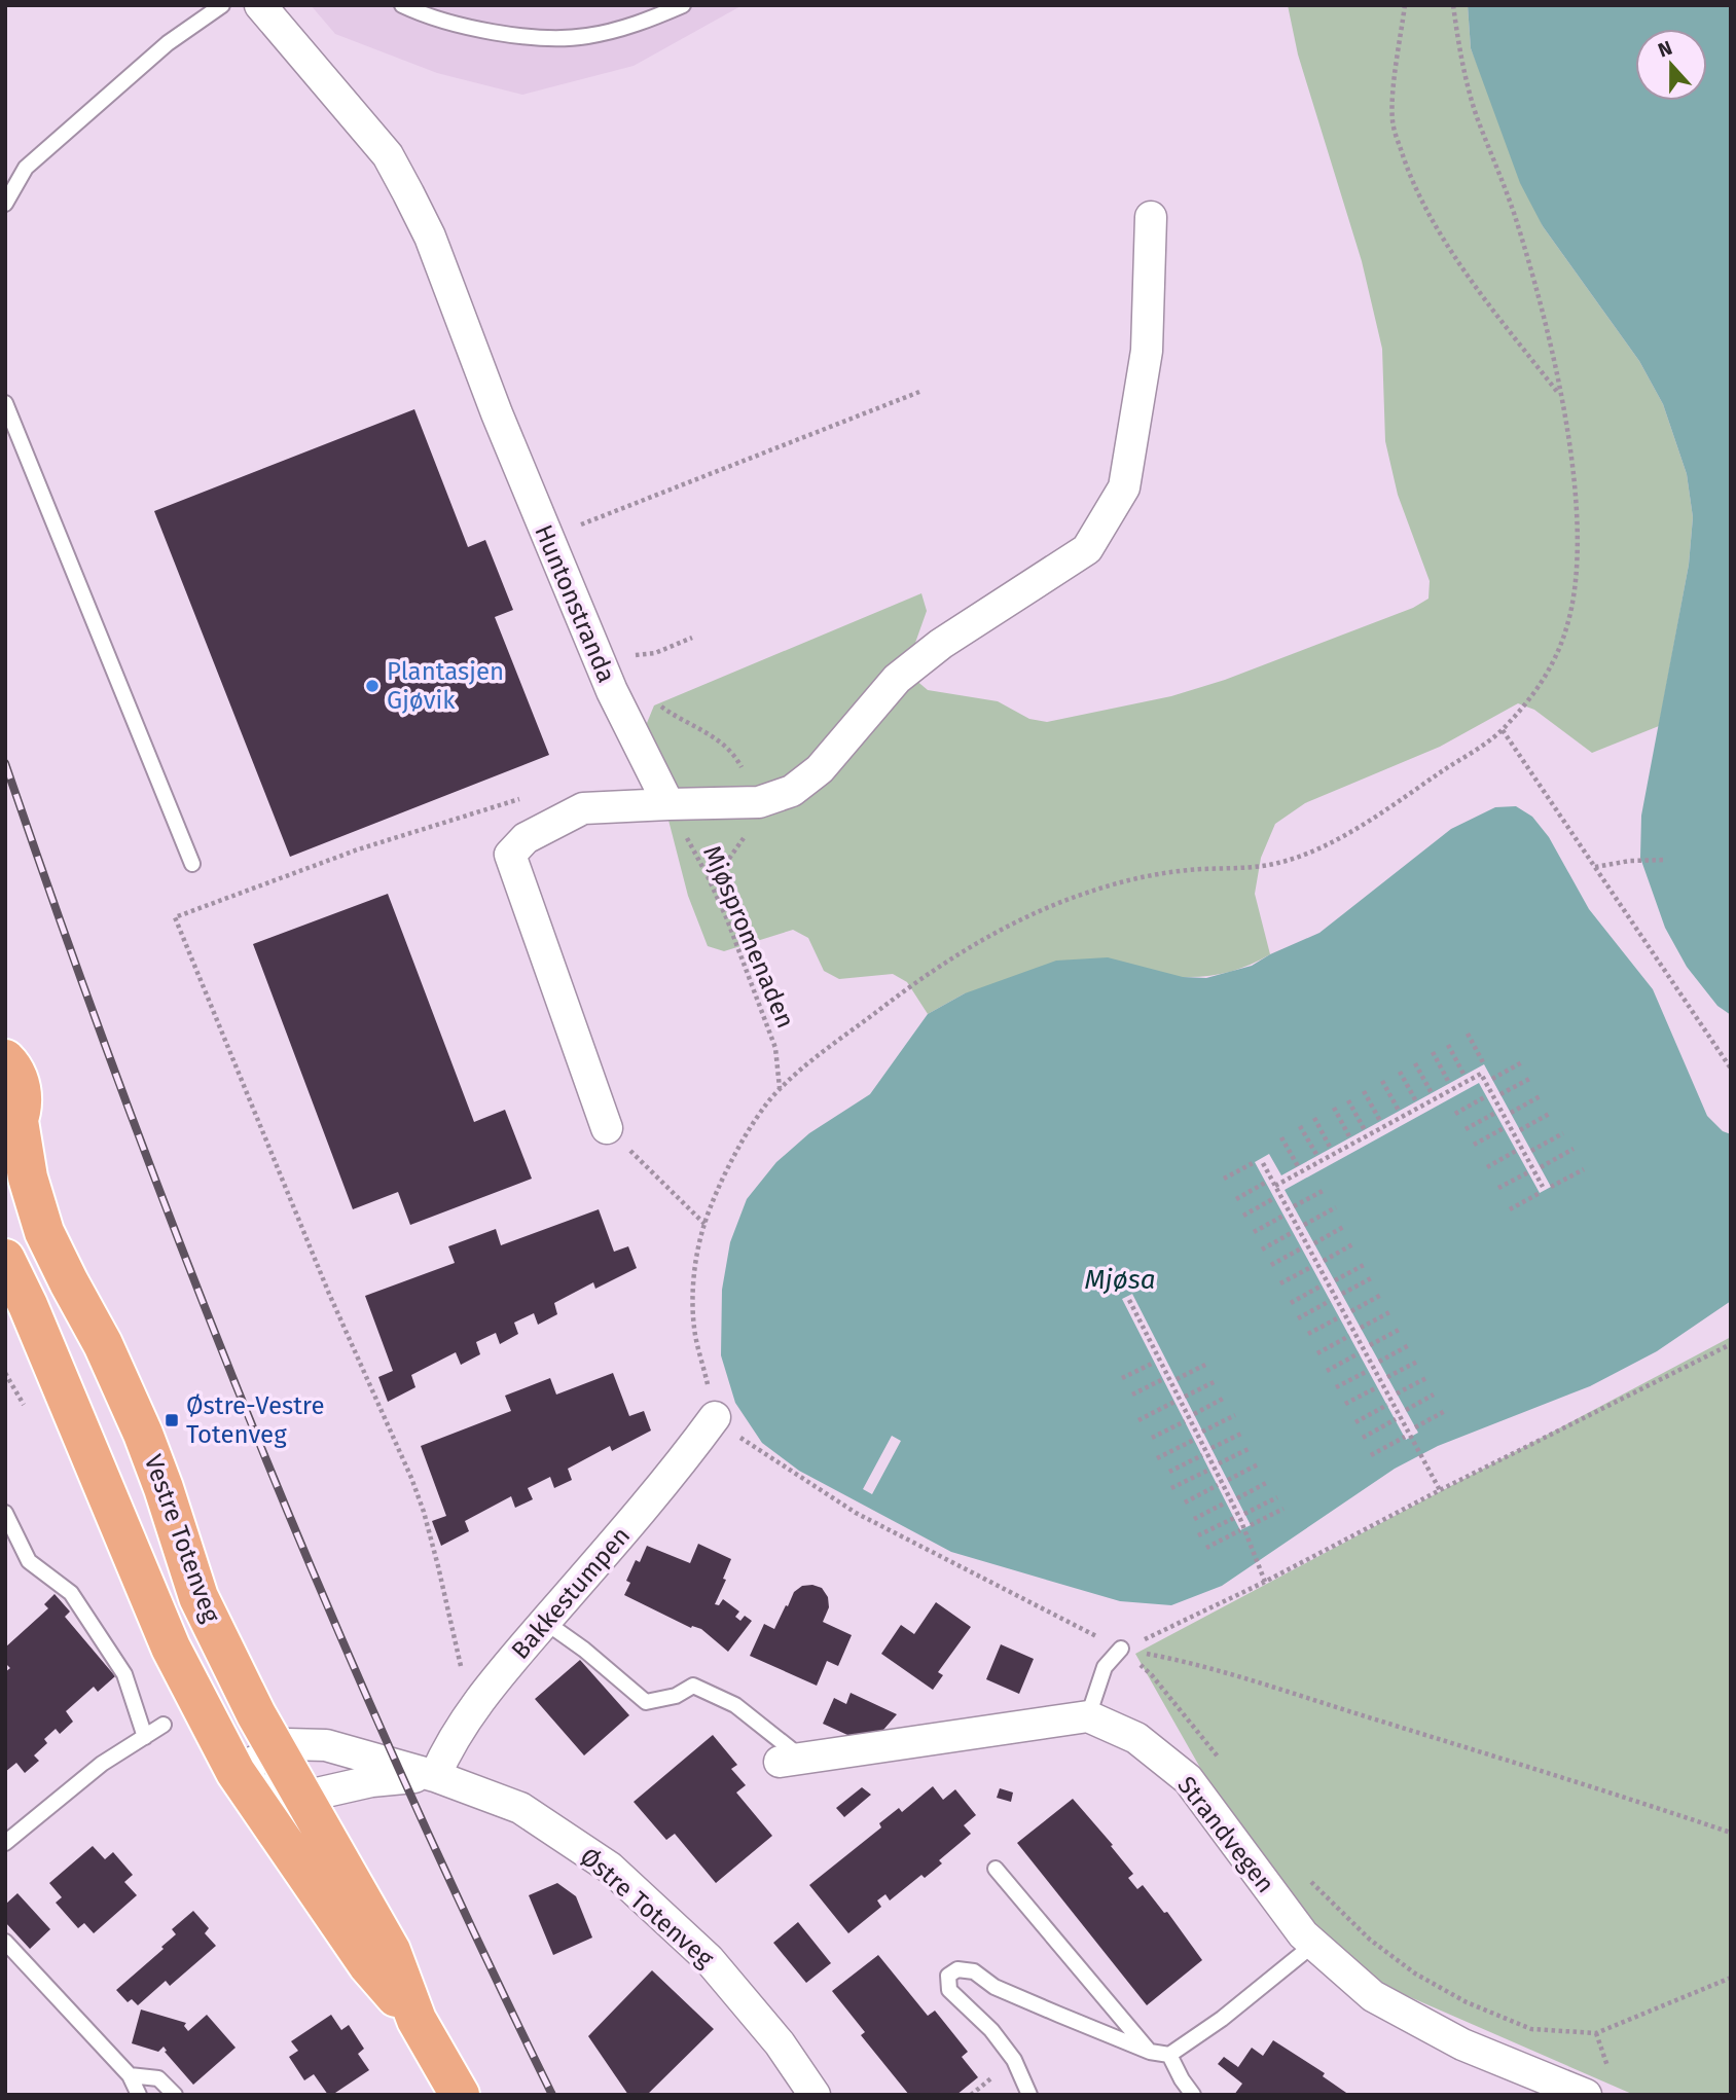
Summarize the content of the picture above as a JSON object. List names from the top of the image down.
{
  "streets": {
    "main road": ["Vestre Totenveg"],
    "street": [
      "Huntonstranda",
      "Bakkestumpen",
      "Strandvegen",
      "Østre Totenveg"
    ],
    "path": ["Mjøspromenaden"]
  },
  "crossings": [
    ["Huntonstranda", "Mjøspromenaden"],
    ["Vestre Totenveg", "Østre Totenveg"],
    ["Bakkestumpen", "Østre Totenveg"]
  ],
  "water": ["Mjøsa"],
  "places": {
    "other": ["Plantasjen Gjøvik"],
    "transit": ["Østre-Vestre Totenveg"]
  },
  "north": "top"
}
